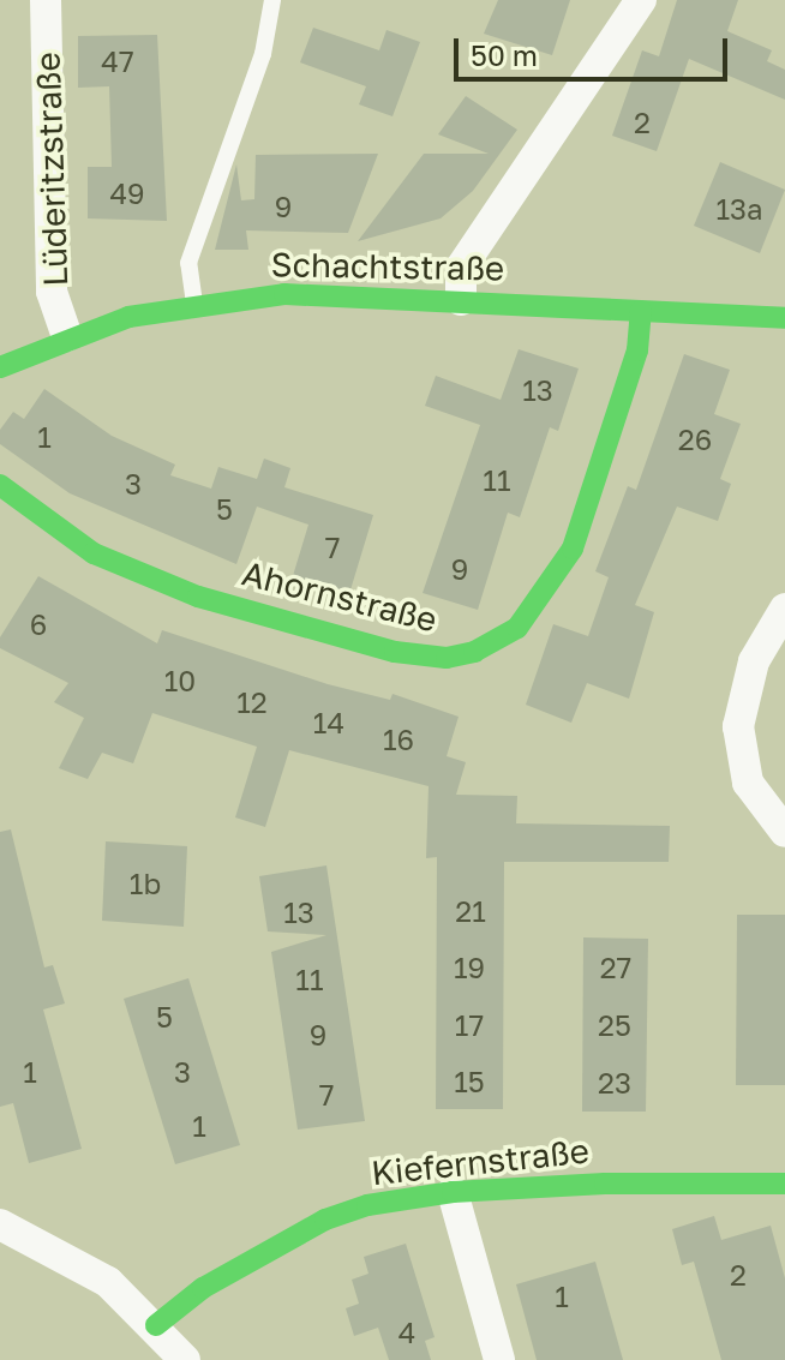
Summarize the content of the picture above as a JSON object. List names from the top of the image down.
{
  "streets": {
    "street": [
      "Lüderitzstraße",
      "Schachtstraße",
      "Ahornstraße",
      "Kiefernstraße"
    ]
  },
  "crossings": [
    ["Lüderitzstraße", "Schachtstraße"],
    ["Schachtstraße", "Ahornstraße"]
  ],
  "house_numbers": [
    "47",
    "2",
    "49",
    "9",
    "13a",
    "13",
    "1",
    "26",
    "11",
    "3",
    "5",
    "7",
    "9",
    "6",
    "10",
    "12",
    "14",
    "16",
    "1b",
    "21",
    "13",
    "19",
    "27",
    "11",
    "5",
    "17",
    "25",
    "9",
    "1",
    "3",
    "15",
    "23",
    "7",
    "1",
    "2",
    "1",
    "4"
  ],
  "scale_bar": "50 m"
}
